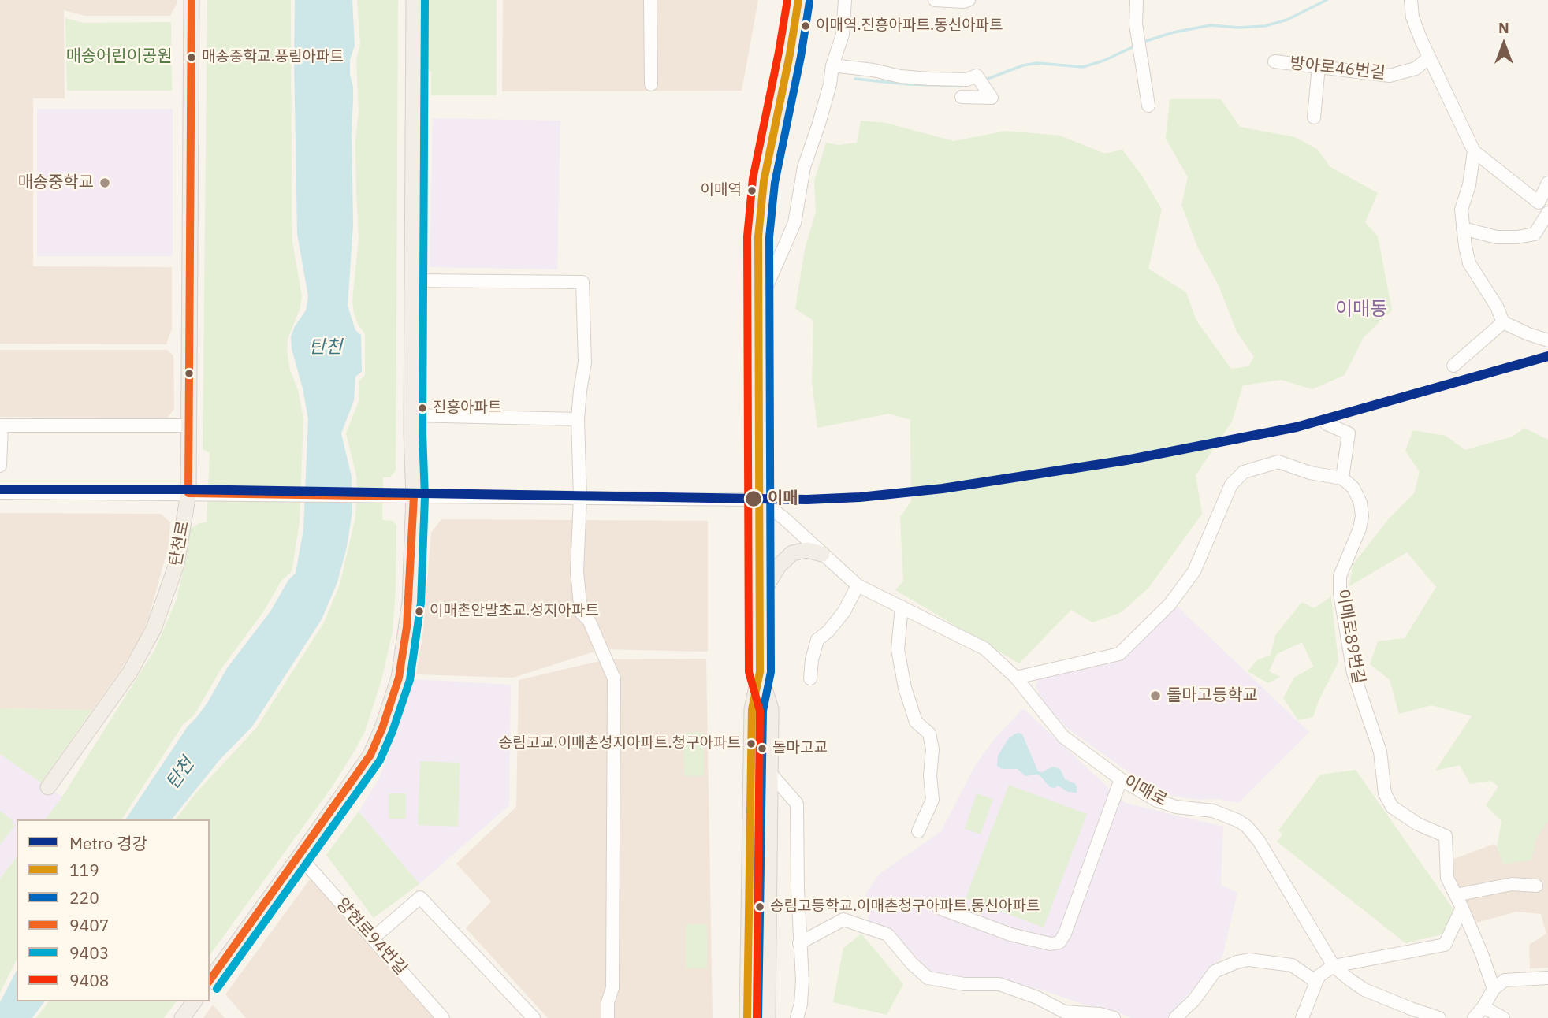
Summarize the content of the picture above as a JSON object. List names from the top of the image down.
{
  "streets": {
    "main road": ["탄천로"],
    "street": [
      "방아로46번길",
      "이매로89번길",
      "이매로",
      "양현로94번길"
    ]
  },
  "districts": ["이매동"],
  "water": ["탄천"],
  "parks": ["매송어린이공원"],
  "places": [
    "이매역.진흥아파트.동신아파트",
    "매송중학교.풍림아파트",
    "매송중학교",
    "이매역",
    "진흥아파트",
    "이매",
    "이매촌안말초교.성지아파트",
    "돌마고등학교",
    "송림고교.이매촌성지아파트.청구아파트",
    "돌마고교",
    "송림고등학교.이매촌청구아파트.동신아파트"
  ],
  "lines": [
    "transit line 119",
    "transit line 9407",
    "transit line 9403",
    "transit line 9408",
    "transit line 220",
    "metro line 경강"
  ],
  "legend": [
    "Metro 경강",
    "119",
    "220",
    "9407",
    "9403",
    "9408"
  ],
  "north": "top"
}
